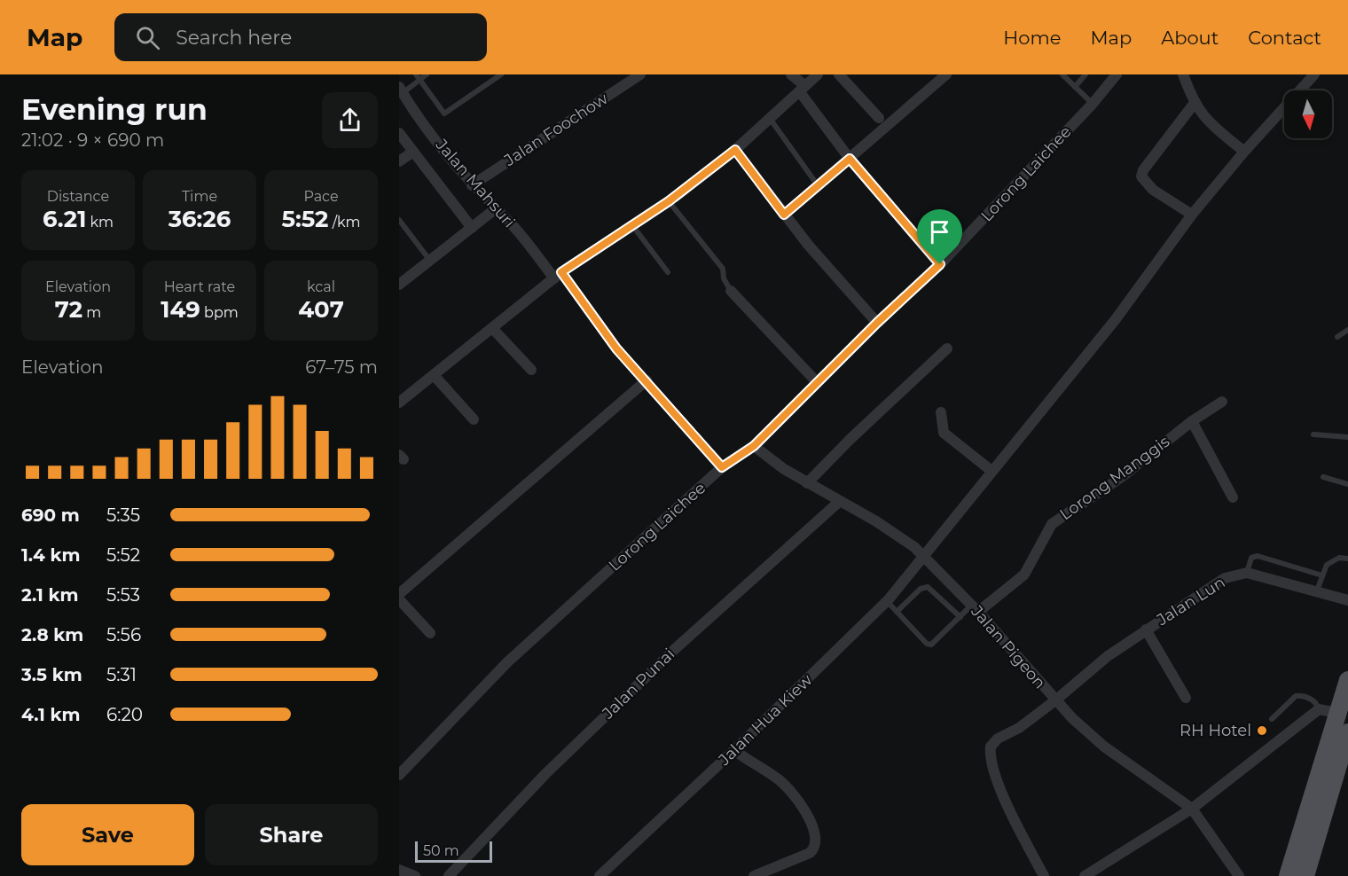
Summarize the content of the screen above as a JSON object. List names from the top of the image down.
{
  "streets": {
    "street": [
      "Jalan Foochow",
      "Lorong Laichee",
      "Jalan Mahsuri",
      "Lorong Manggis",
      "Jalan Lun",
      "Jalan Pigeon",
      "Jalan Punai",
      "Jalan Hua Kiew"
    ]
  },
  "crossings": [
    ["Jalan Foochow", "Jalan Mahsuri"],
    ["Lorong Laichee", "Jalan Mahsuri"],
    ["Lorong Laichee", "Jalan Pigeon"],
    ["Lorong Manggis", "Jalan Pigeon"],
    ["Jalan Lun", "Jalan Pigeon"],
    ["Jalan Pigeon", "Jalan Punai"],
    ["Jalan Pigeon", "Jalan Hua Kiew"]
  ],
  "places": ["RH Hotel"],
  "scale_bar": "50 m",
  "north": "bottom",
  "page": {
    "header": "Map",
    "search": "Search here",
    "nav": [
      "Home",
      "Map",
      "About",
      "Contact"
    ],
    "heading": ["Evening run", "21:02 · 9 × 690 m"],
    "stats": [
      ["Distance", "6.21 km"],
      ["Time", "36:26"],
      ["Pace", "5:52 /km"],
      ["Elevation", "72 m"],
      ["Heart rate", "149 bpm"],
      ["kcal", "407"]
    ],
    "chart": ["Elevation", "67–75 m"],
    "list": [
      {
        "name": "690 m",
        "note": "5:35"
      },
      {
        "name": "1.4 km",
        "note": "5:52"
      },
      {
        "name": "2.1 km",
        "note": "5:53"
      },
      {
        "name": "2.8 km",
        "note": "5:56"
      },
      {
        "name": "3.5 km",
        "note": "5:31"
      },
      {
        "name": "4.1 km",
        "note": "6:20"
      }
    ],
    "buttons": ["Save", "Share"],
    "scale": "50 m"
  }
}
